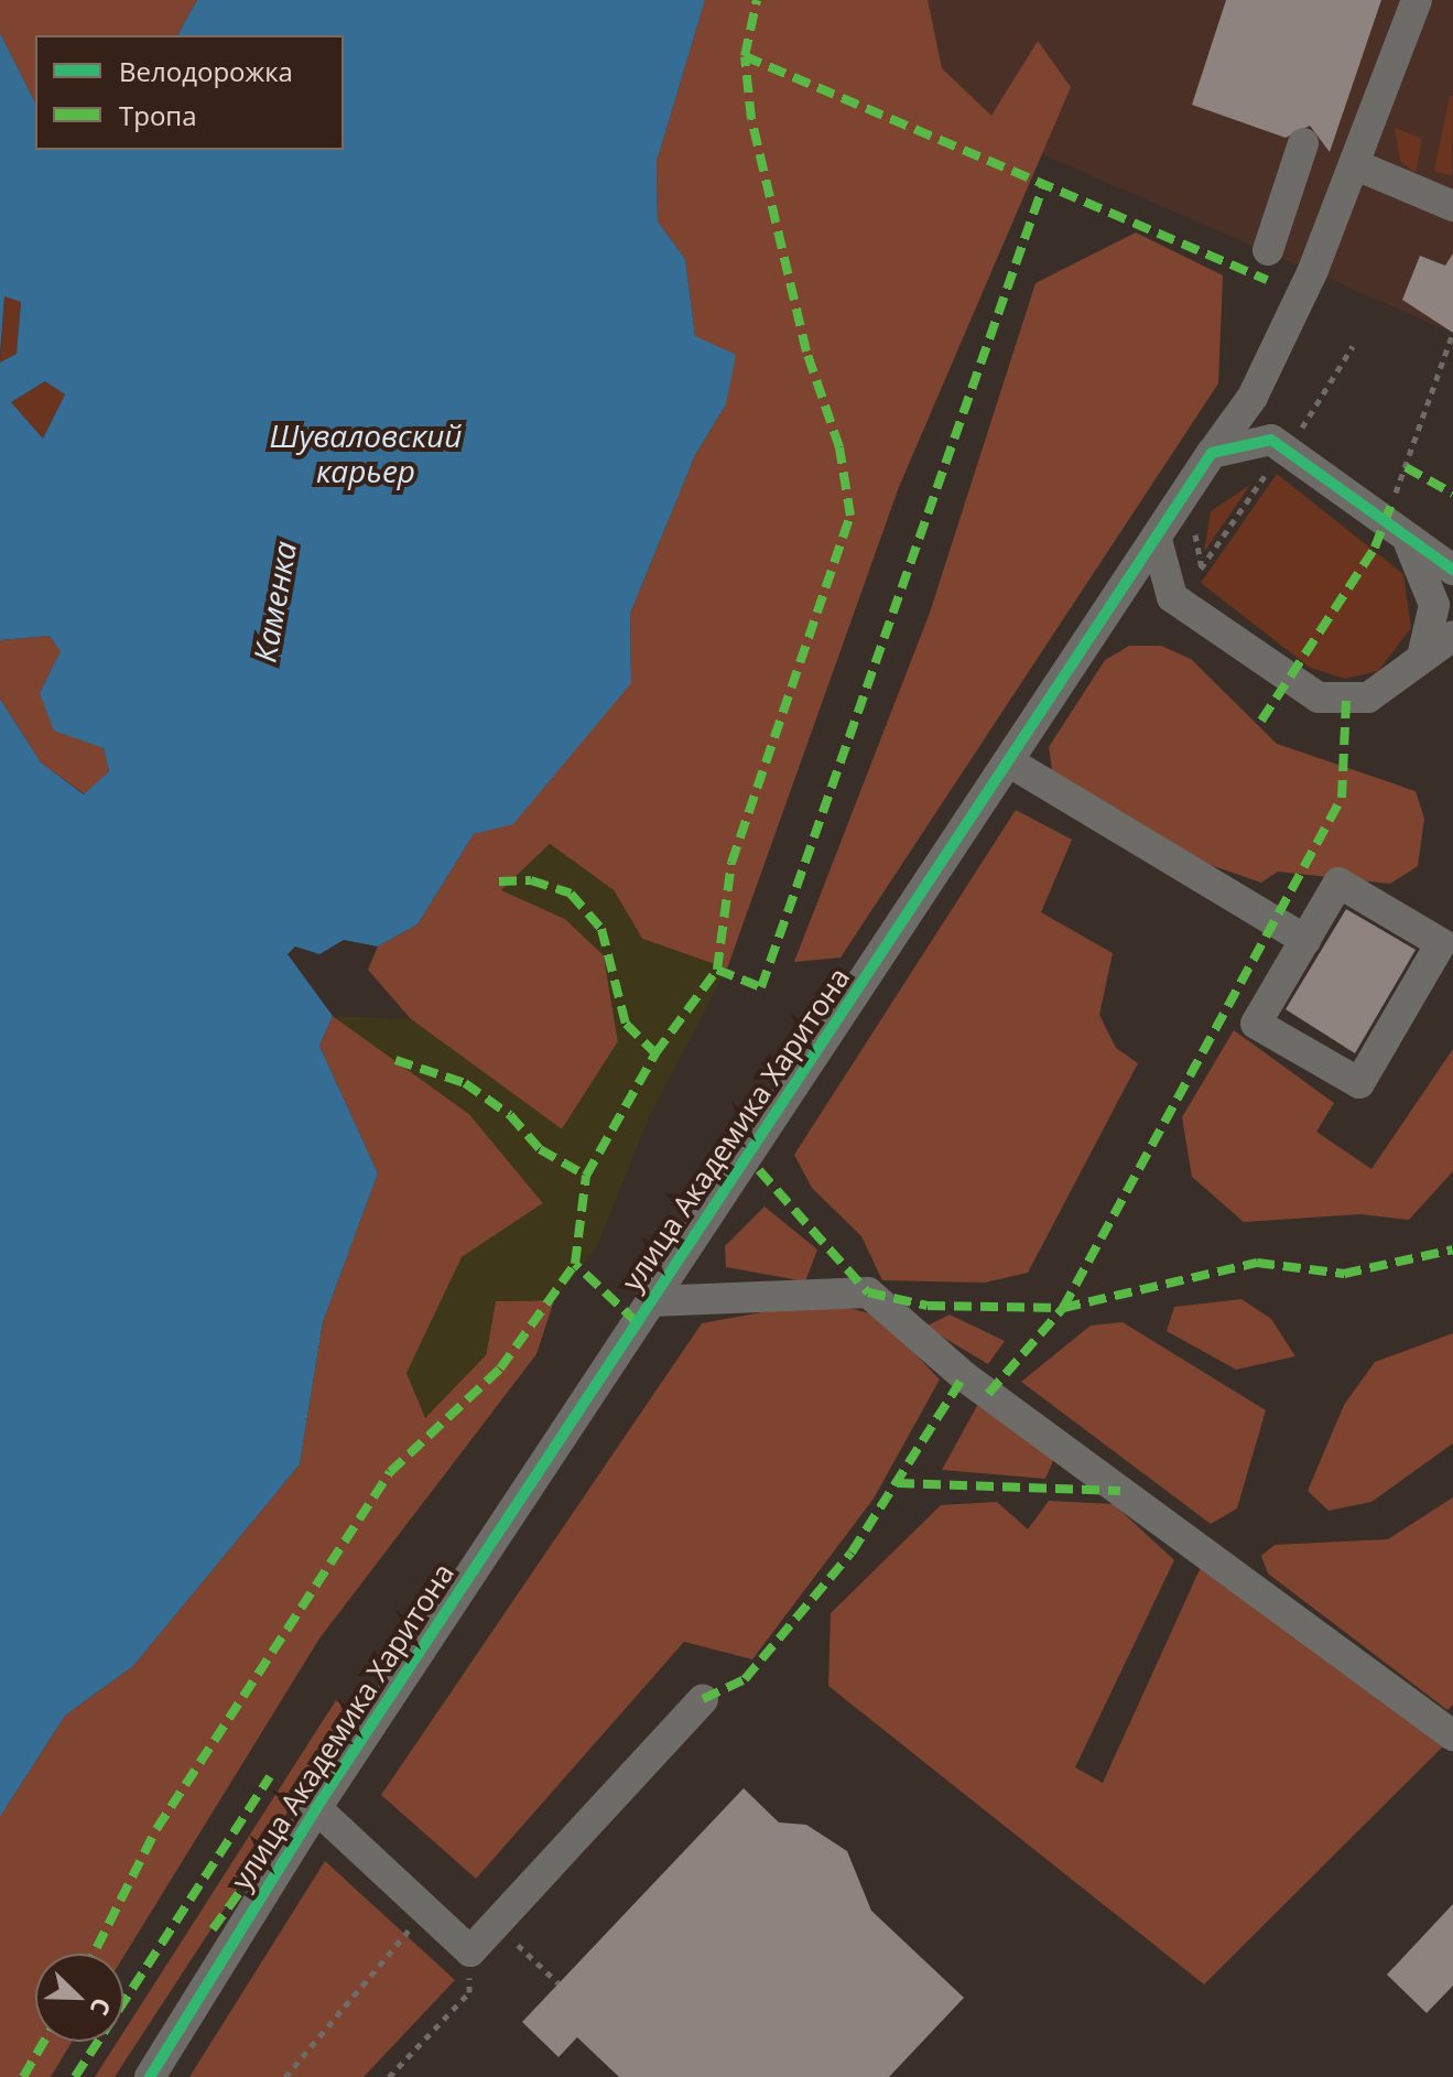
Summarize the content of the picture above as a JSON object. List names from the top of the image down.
{
  "streets": {
    "street": ["улица Академика Харитона"]
  },
  "water": ["Шуваловский карьер", "Каменка"],
  "legend": ["Велодорожка", "Тропа"],
  "north": "bottom right"
}
